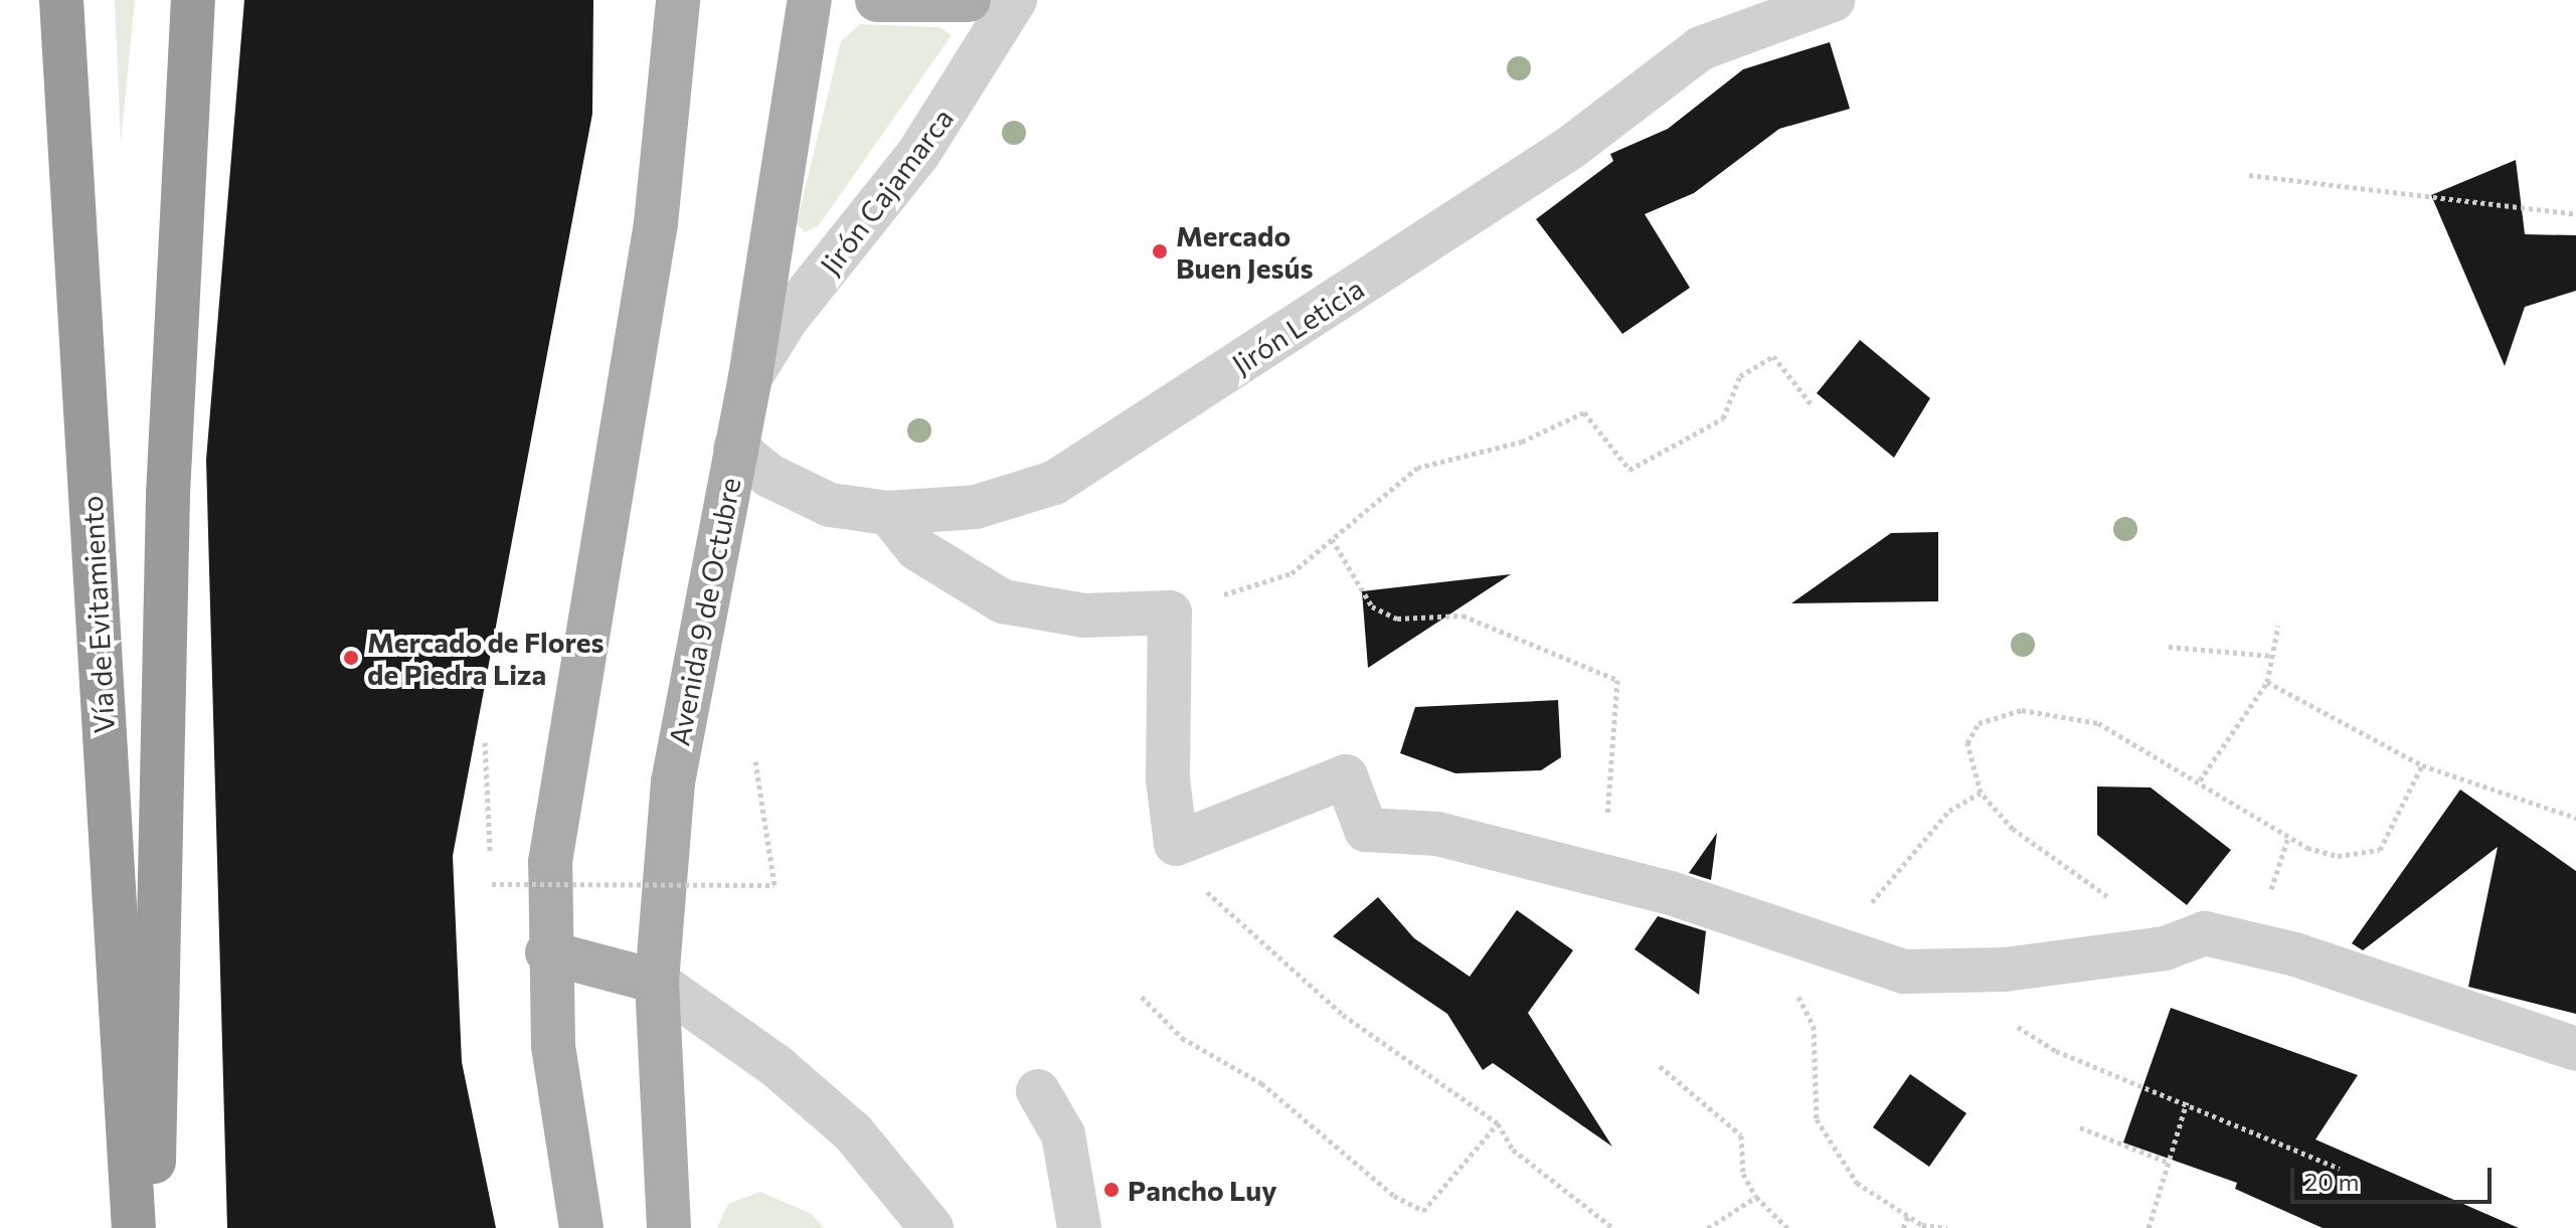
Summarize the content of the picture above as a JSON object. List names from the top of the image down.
{
  "streets": {
    "highway": ["Vía de Evitamiento"],
    "main road": ["Avenida 9 de Octubre"],
    "street": ["Jirón Cajamarca", "Jirón Leticia"]
  },
  "crossings": [
    ["Jirón Cajamarca", "Avenida 9 de Octubre"],
    ["Jirón Leticia", "Avenida 9 de Octubre"]
  ],
  "places": ["Mercado Buen Jesús", "Mercado de Flores de Piedra Liza", "Pancho Luy"],
  "scale_bar": "20 m"
}
